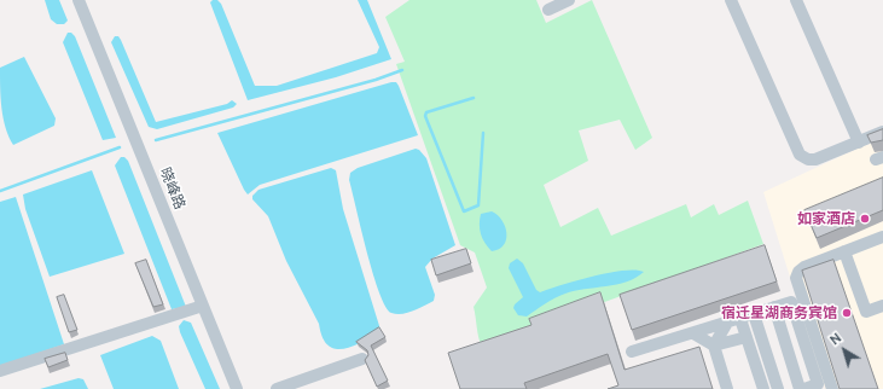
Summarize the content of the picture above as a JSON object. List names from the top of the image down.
{
  "streets": {
    "street": ["晓峰路"]
  },
  "places": ["如家酒店", "宿迁星湖商务宾馆"],
  "north": "top left"
}
